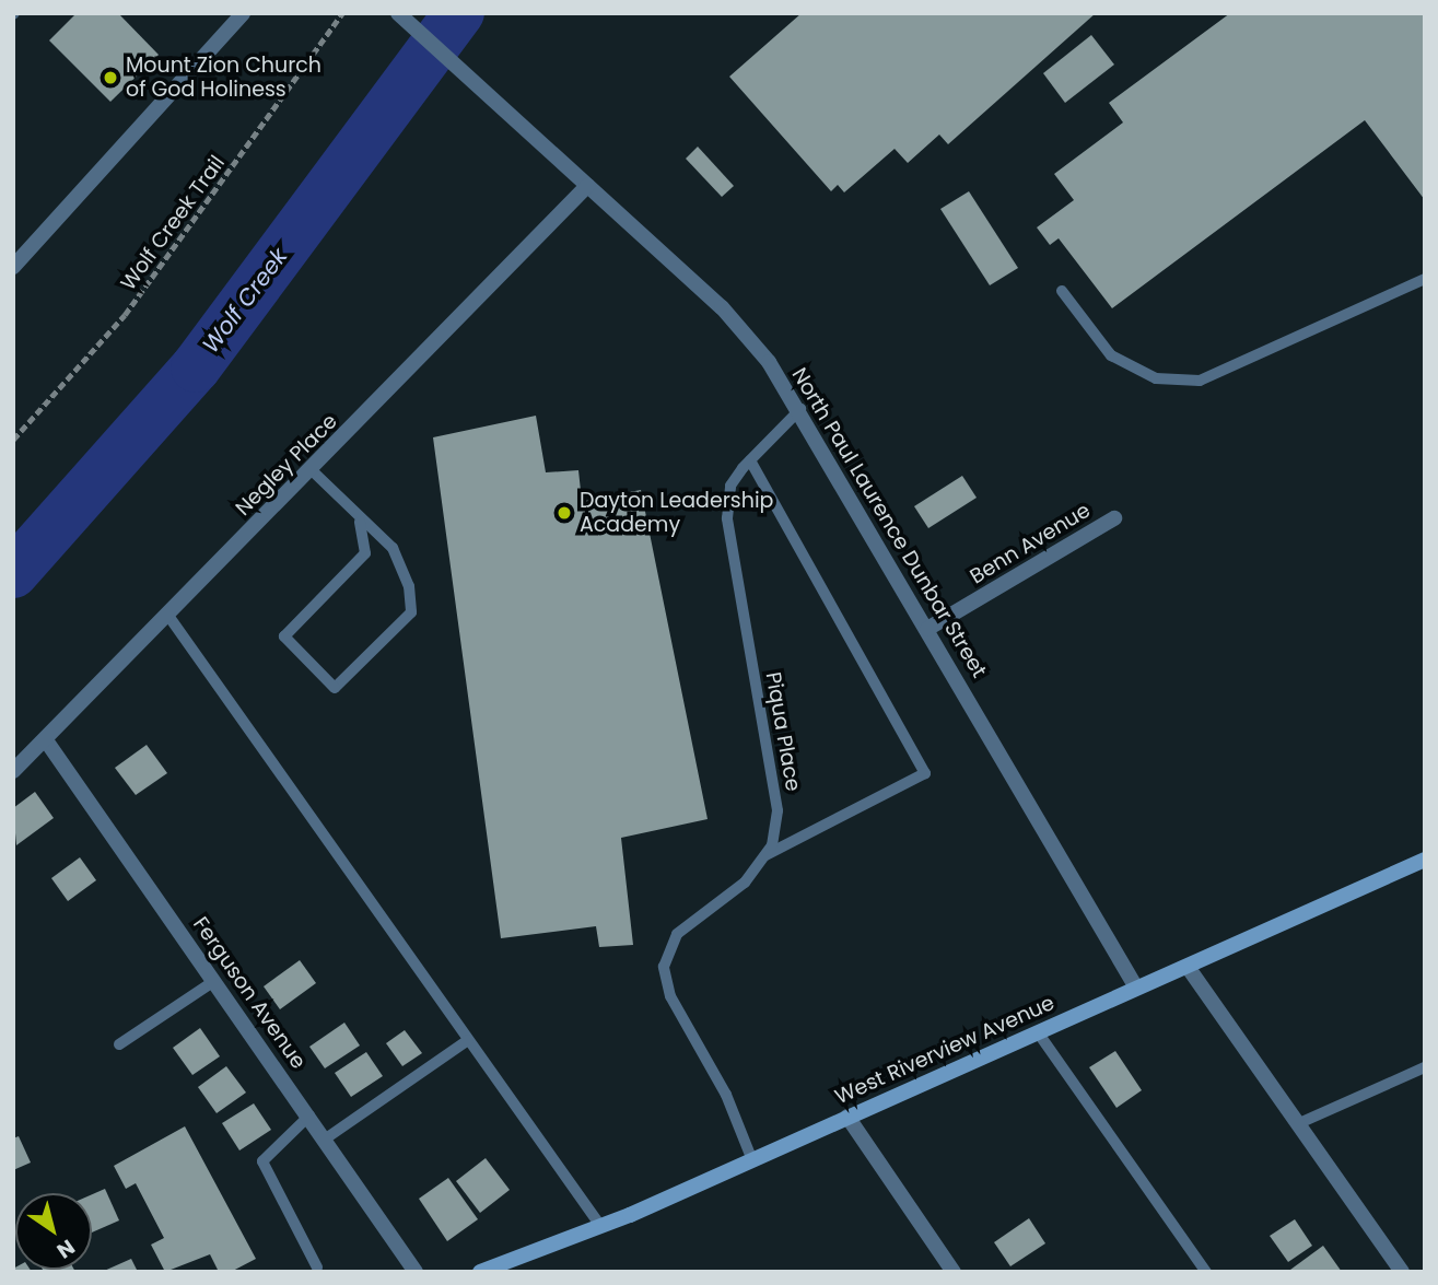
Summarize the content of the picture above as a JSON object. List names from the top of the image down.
{
  "streets": {
    "street": [
      "Negley Place",
      "North Paul Laurence Dunbar Street",
      "Benn Avenue",
      "Ferguson Avenue",
      "West Riverview Avenue"
    ],
    "lane": ["Piqua Place"],
    "path": ["Wolf Creek Trail"]
  },
  "crossings": [
    ["Negley Place", "North Paul Laurence Dunbar Street"],
    ["Negley Place", "Ferguson Avenue"],
    ["North Paul Laurence Dunbar Street", "Benn Avenue"],
    ["North Paul Laurence Dunbar Street", "Piqua Place"],
    ["North Paul Laurence Dunbar Street", "West Riverview Avenue"],
    ["Piqua Place", "West Riverview Avenue"]
  ],
  "water": ["Wolf Creek"],
  "places": ["Mount Zion Church of God Holiness", "Dayton Leadership Academy"],
  "north": "bottom right"
}
